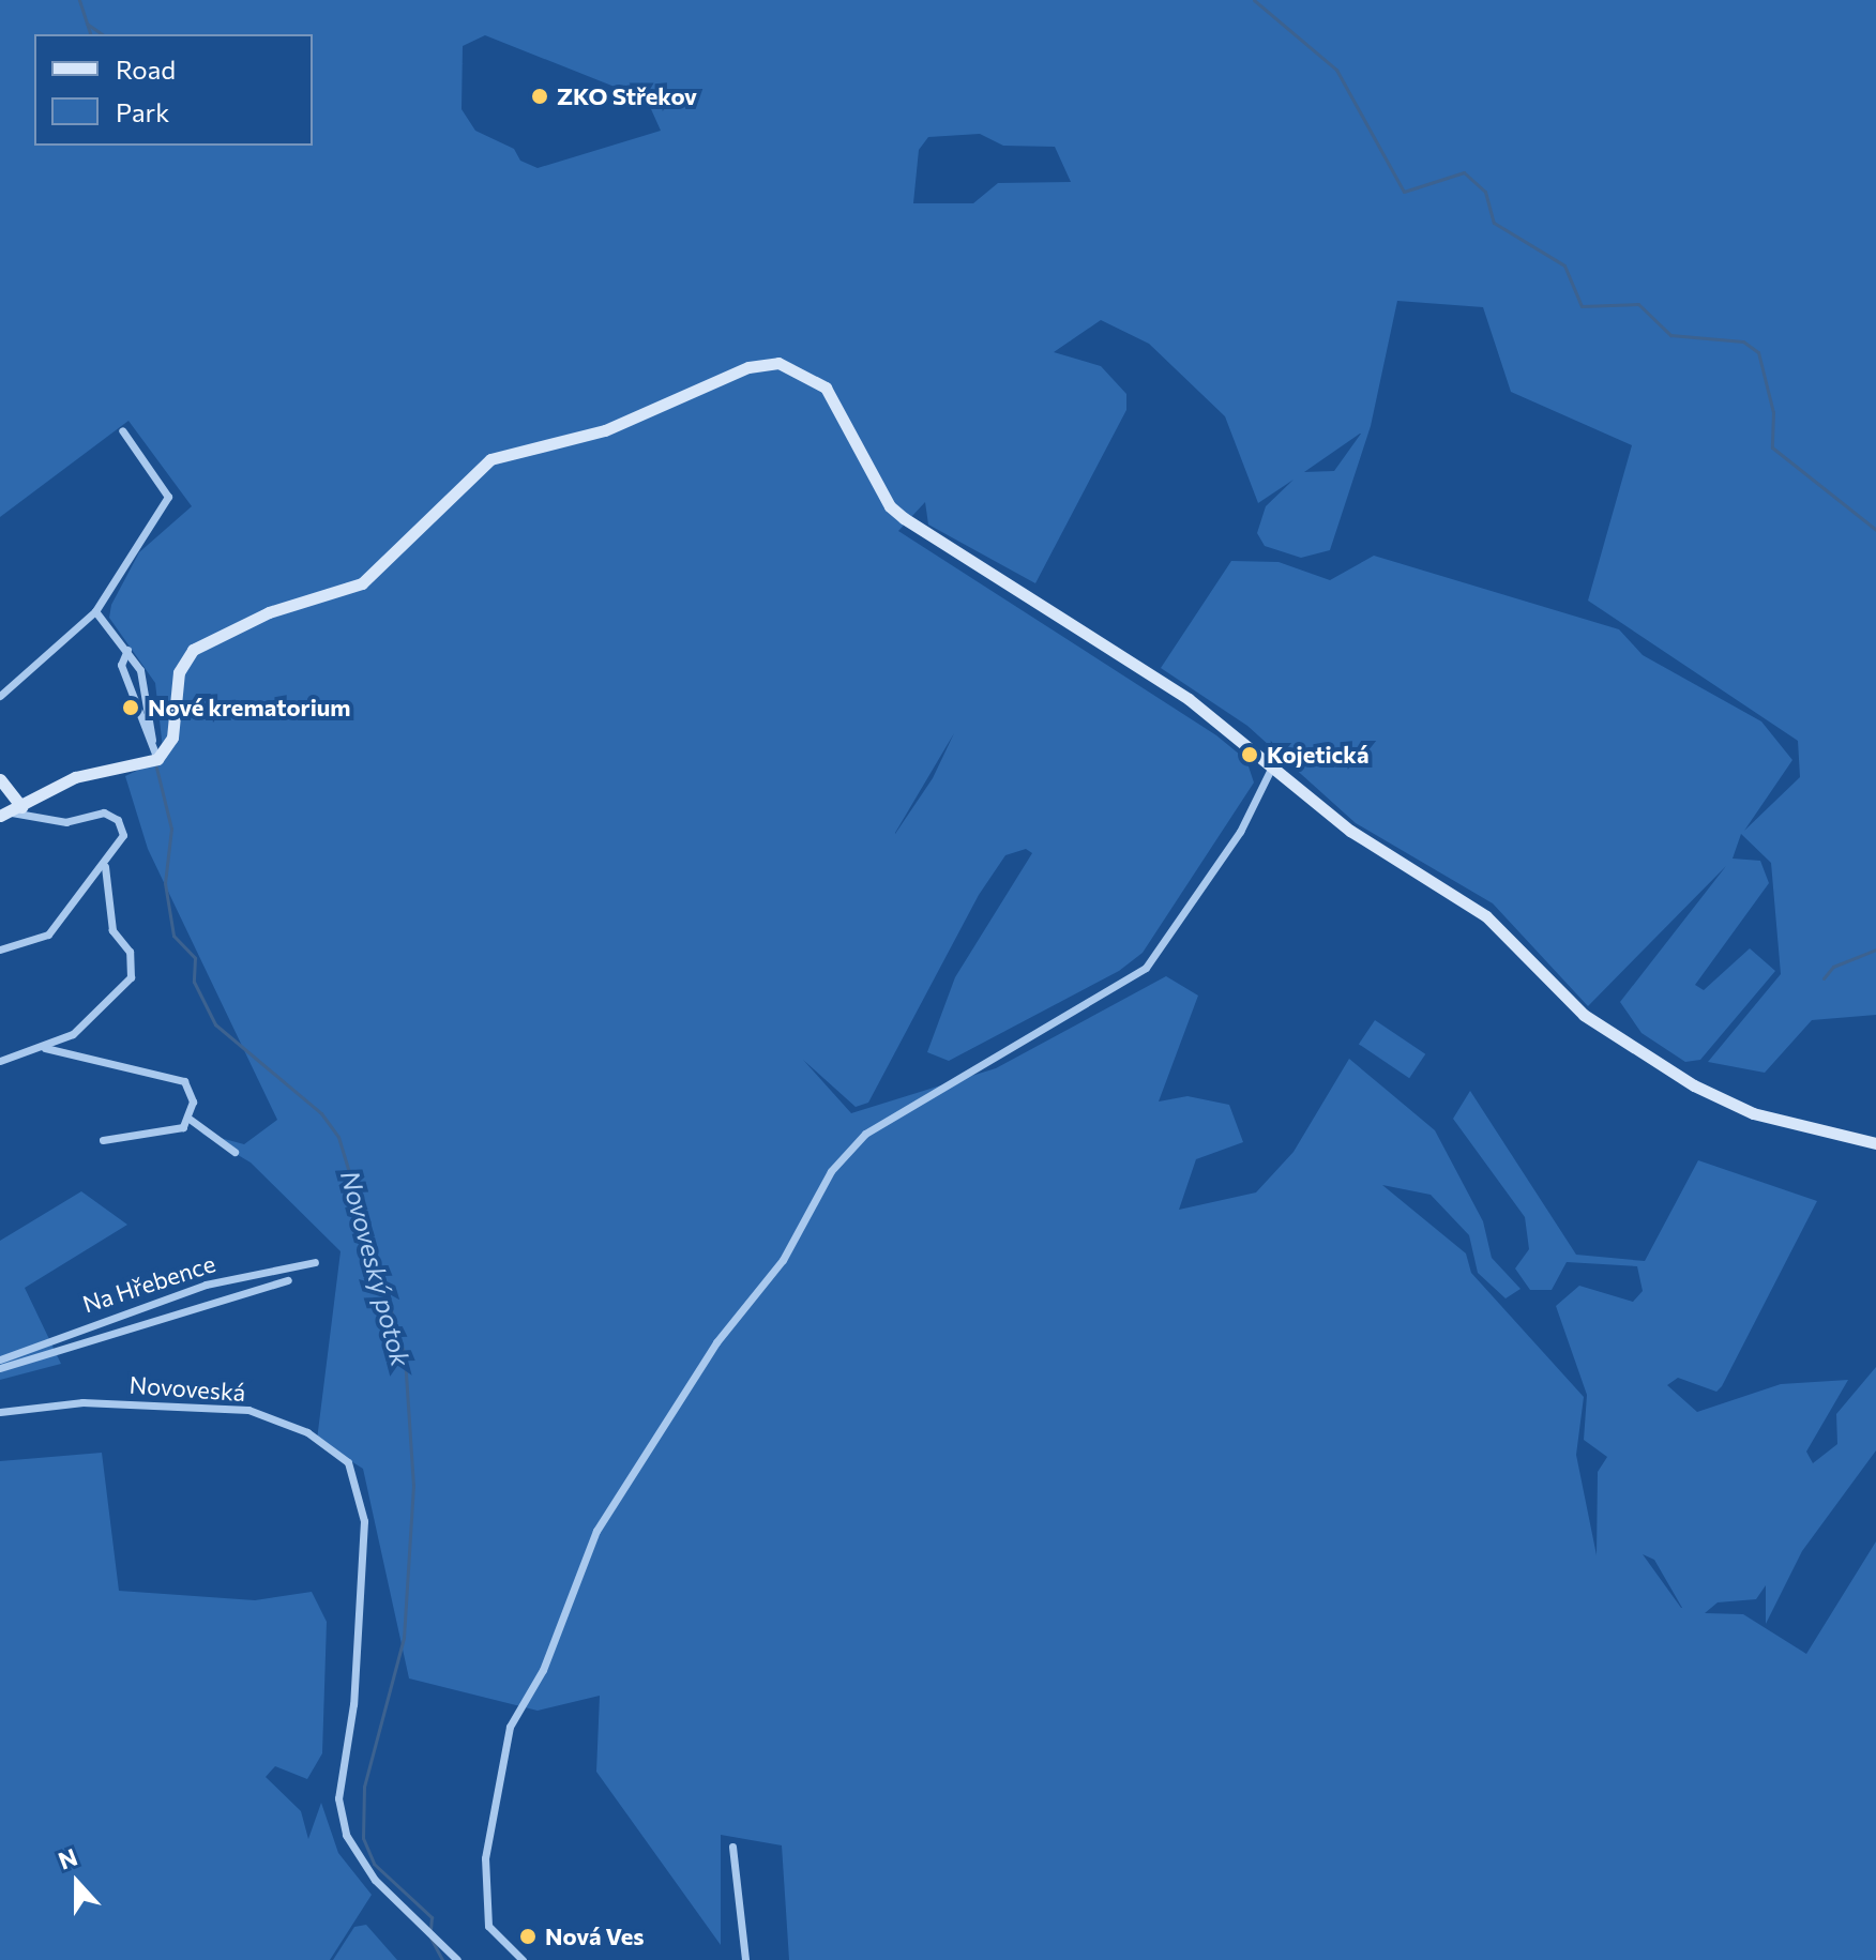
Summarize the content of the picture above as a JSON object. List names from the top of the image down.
{
  "streets": {
    "street": ["Na Hřebence", "Novoveská"]
  },
  "water": ["Novoveský potok"],
  "places": [
    "ZKO Střekov",
    "Nové krematorium",
    "Kojetická",
    "Nová Ves"
  ],
  "legend": ["Road", "Park"],
  "north": "top"
}
